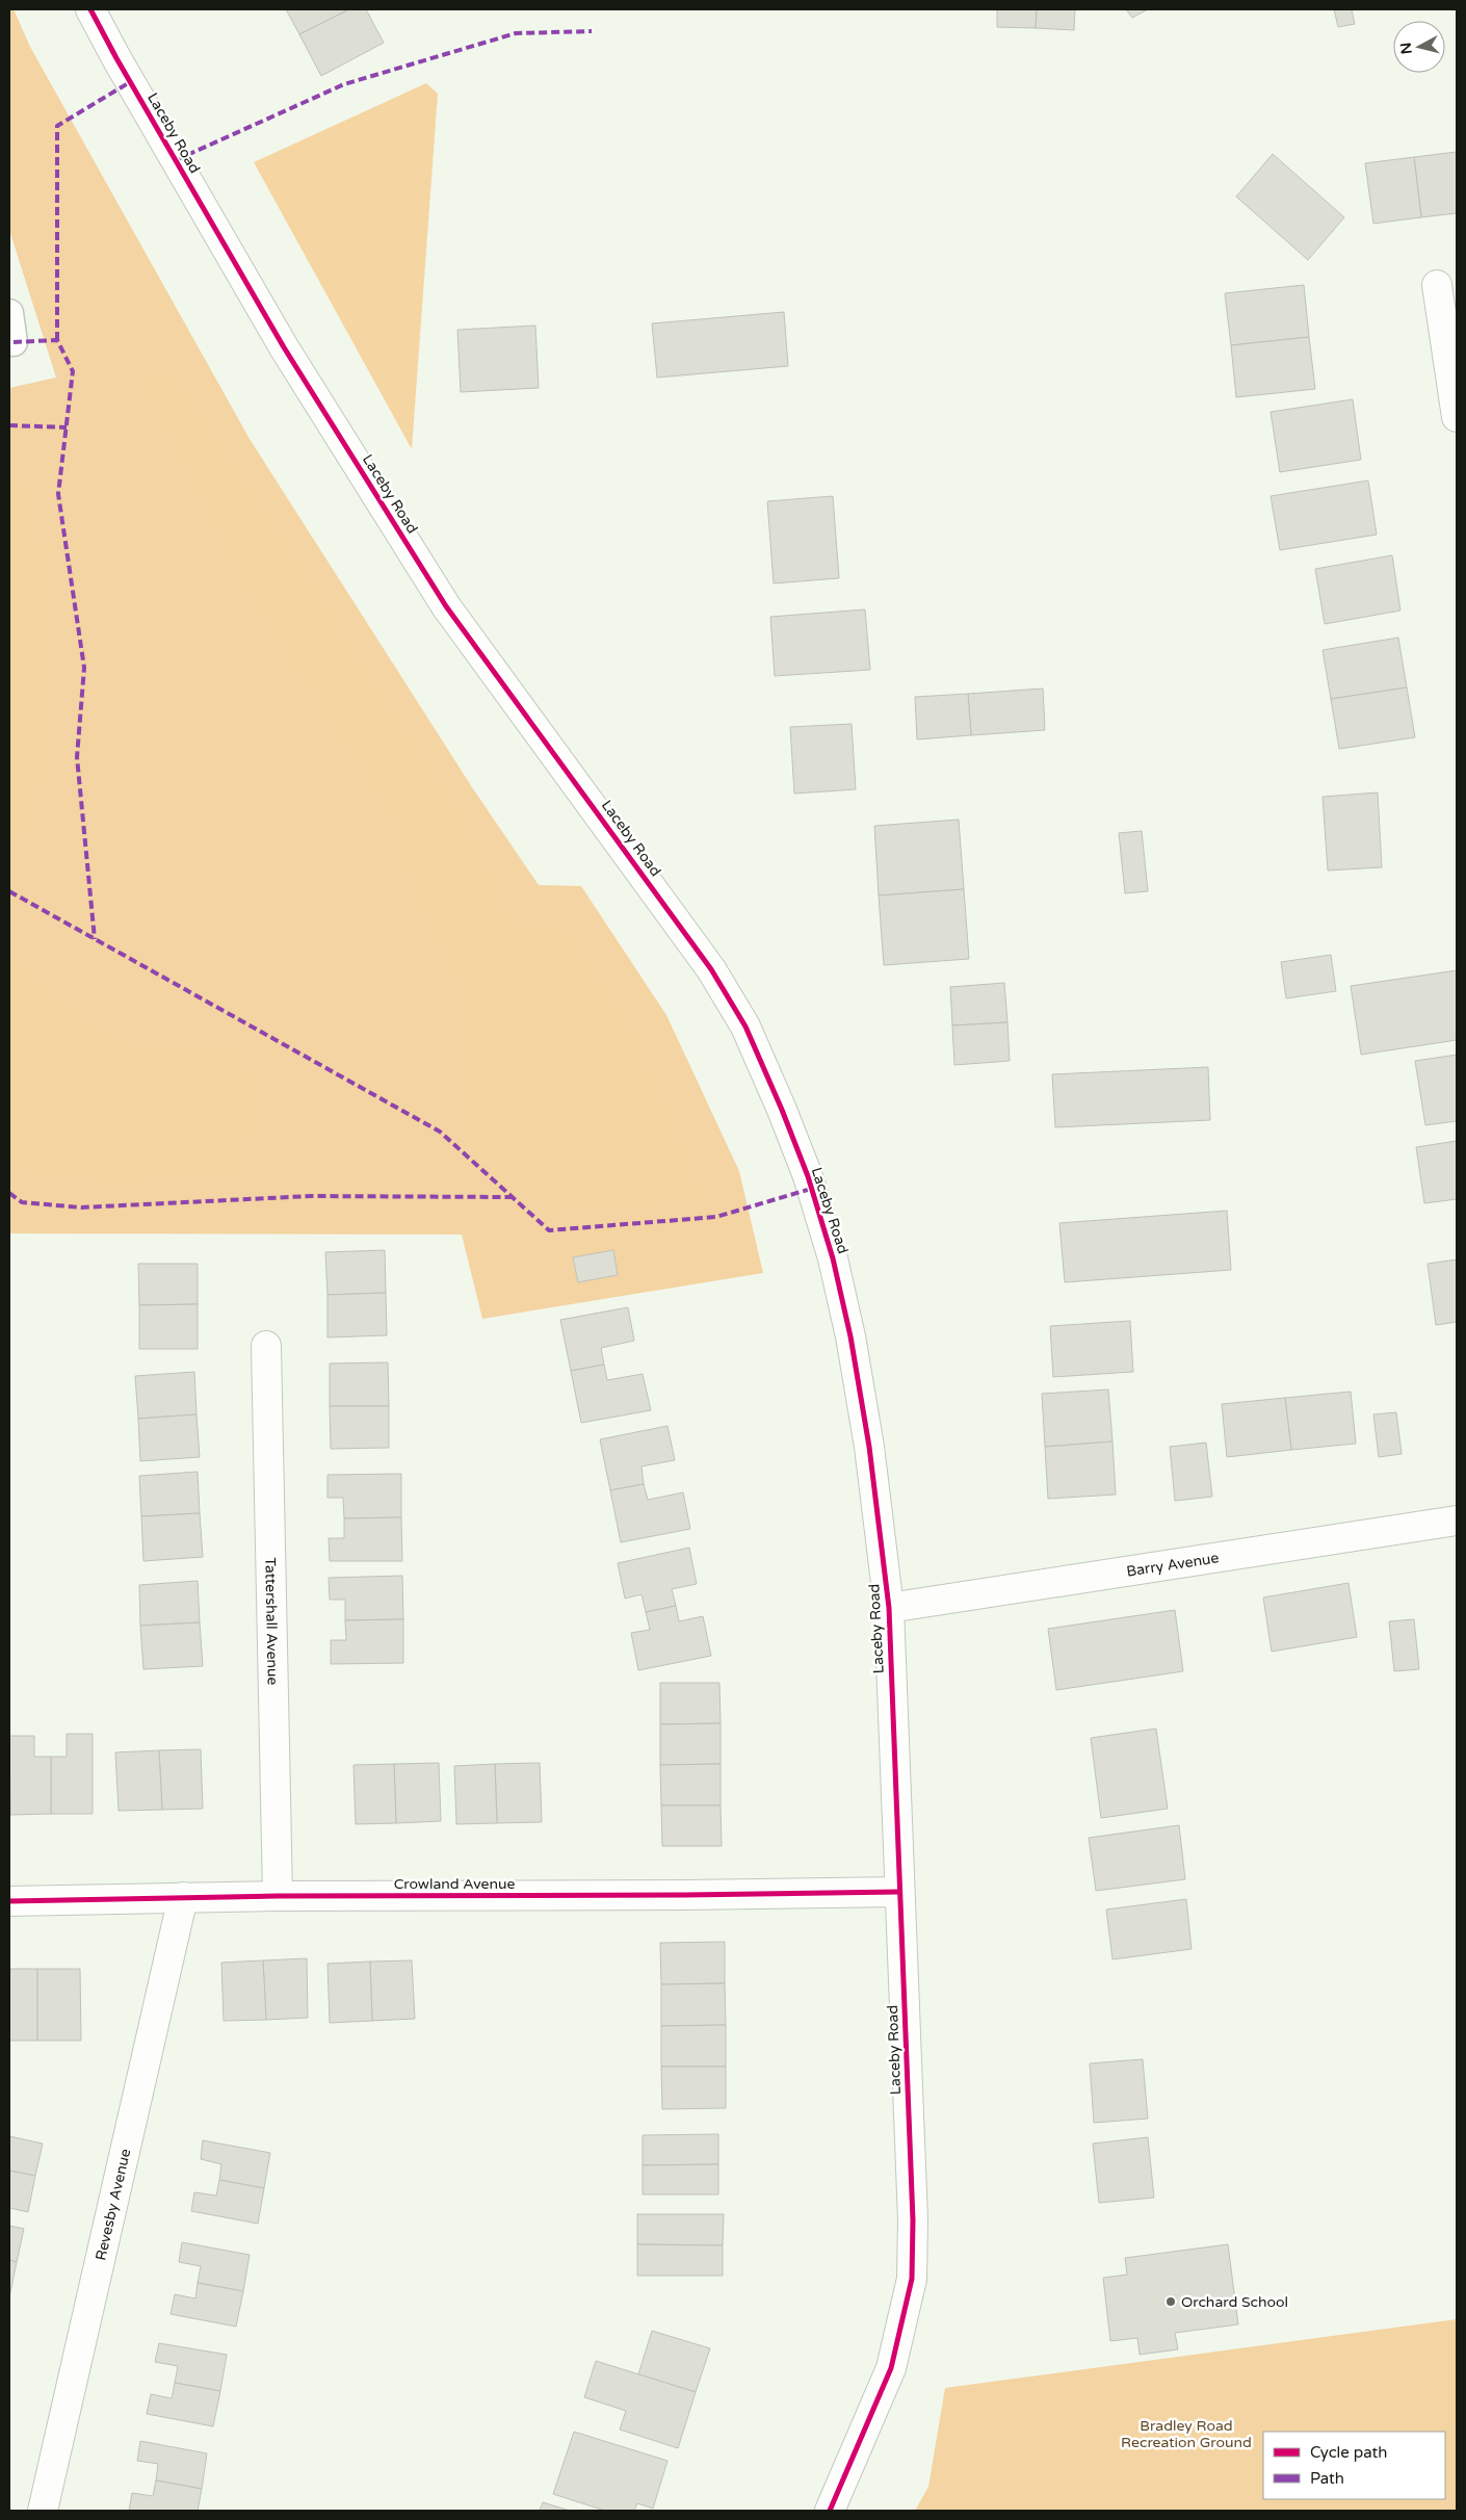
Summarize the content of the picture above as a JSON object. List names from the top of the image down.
{
  "streets": {
    "main road": [
      "Laceby Road",
      "Barry Avenue",
      "Tattershall Avenue",
      "Crowland Avenue",
      "Revesby Avenue"
    ]
  },
  "crossings": [
    ["Laceby Road", "Barry Avenue"],
    ["Laceby Road", "Crowland Avenue"],
    ["Tattershall Avenue", "Crowland Avenue"],
    ["Crowland Avenue", "Revesby Avenue"]
  ],
  "parks": ["Bradley Road Recreation Ground"],
  "places": ["Orchard School"],
  "legend": ["Cycle path", "Path"],
  "north": "left"
}
